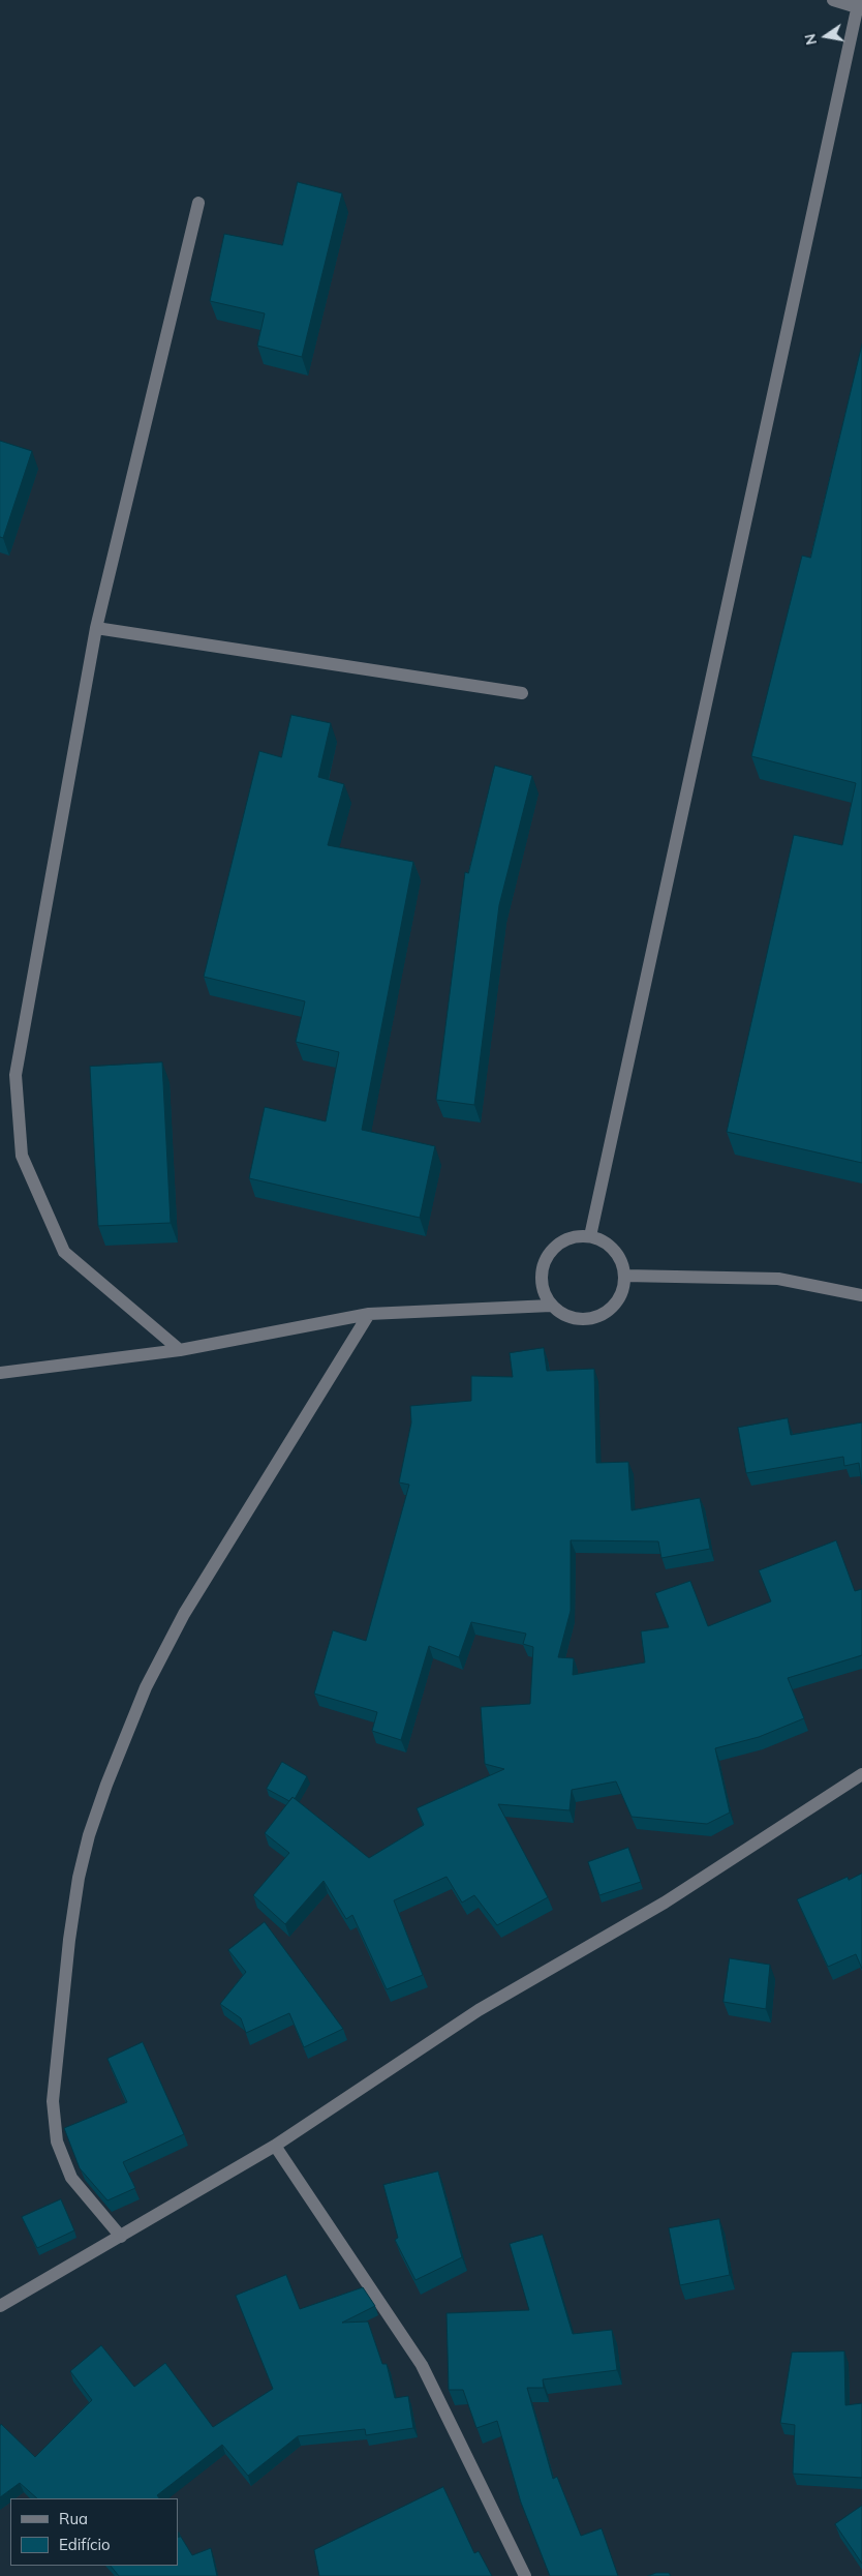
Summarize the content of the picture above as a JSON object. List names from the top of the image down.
{
  "legend": ["Rua", "Edifício"],
  "north": "left"
}
